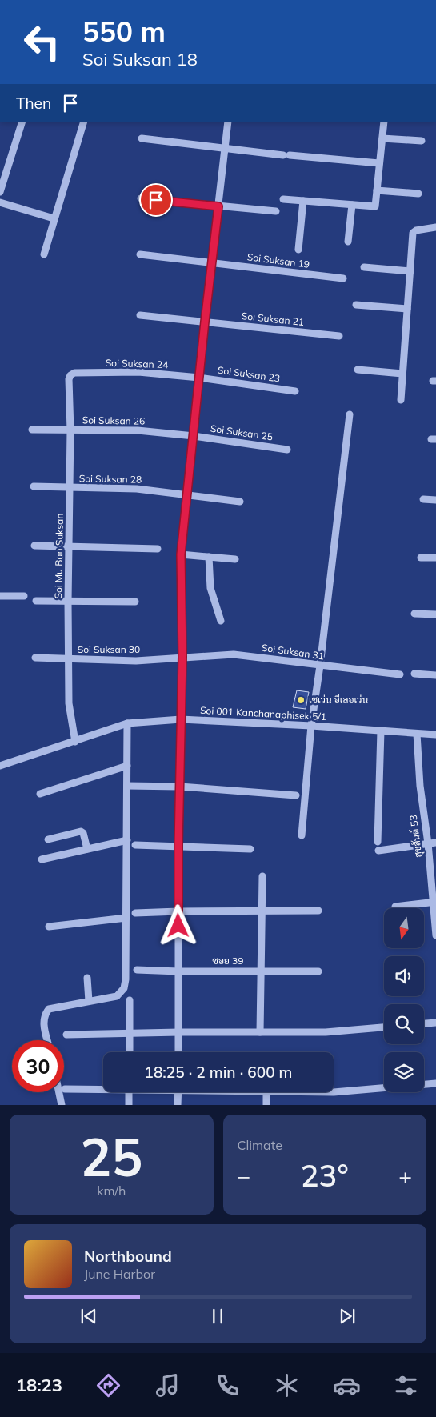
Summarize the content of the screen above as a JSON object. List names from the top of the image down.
{
  "streets": {
    "street": [
      "Soi Suksan 19",
      "Soi Suksan 21",
      "Soi Suksan 24",
      "Soi Suksan 23",
      "Soi Suksan 26",
      "Soi Suksan 25",
      "Soi Suksan 28",
      "Soi Mu Ban Suksan",
      "Soi Suksan 30",
      "Soi Suksan 31",
      "Soi 001 Kanchanaphisek 5/1",
      "สุขสันต์ 53",
      "ซอย 39"
    ]
  },
  "crossings": [
    ["Soi Suksan 24", "Soi Suksan 23"],
    ["Soi Suksan 24", "Soi Mu Ban Suksan"],
    ["Soi Suksan 26", "Soi Suksan 25"],
    ["Soi Suksan 26", "Soi Mu Ban Suksan"],
    ["Soi Suksan 28", "Soi Mu Ban Suksan"],
    ["Soi Mu Ban Suksan", "Soi Suksan 30"],
    ["Soi Mu Ban Suksan", "Soi 001 Kanchanaphisek 5/1"],
    ["Soi Suksan 30", "Soi Suksan 31"],
    ["Soi 001 Kanchanaphisek 5/1", "สุขสันต์ 53"]
  ],
  "places": ["เซเว่น อีเลอเว่น"],
  "north": "bottom",
  "page": {
    "turn": ["550 m", "Soi Suksan 18"],
    "then": "Then",
    "limit": "30",
    "trip": "18:25 · 2 min · 600 m",
    "tile": [
      ["25", "km/h"],
      "Climate"
    ],
    "heat": ["−", "23°", "+"],
    "song": ["Northbound", "June Harbor"],
    "tabs": "18:23"
  }
}
